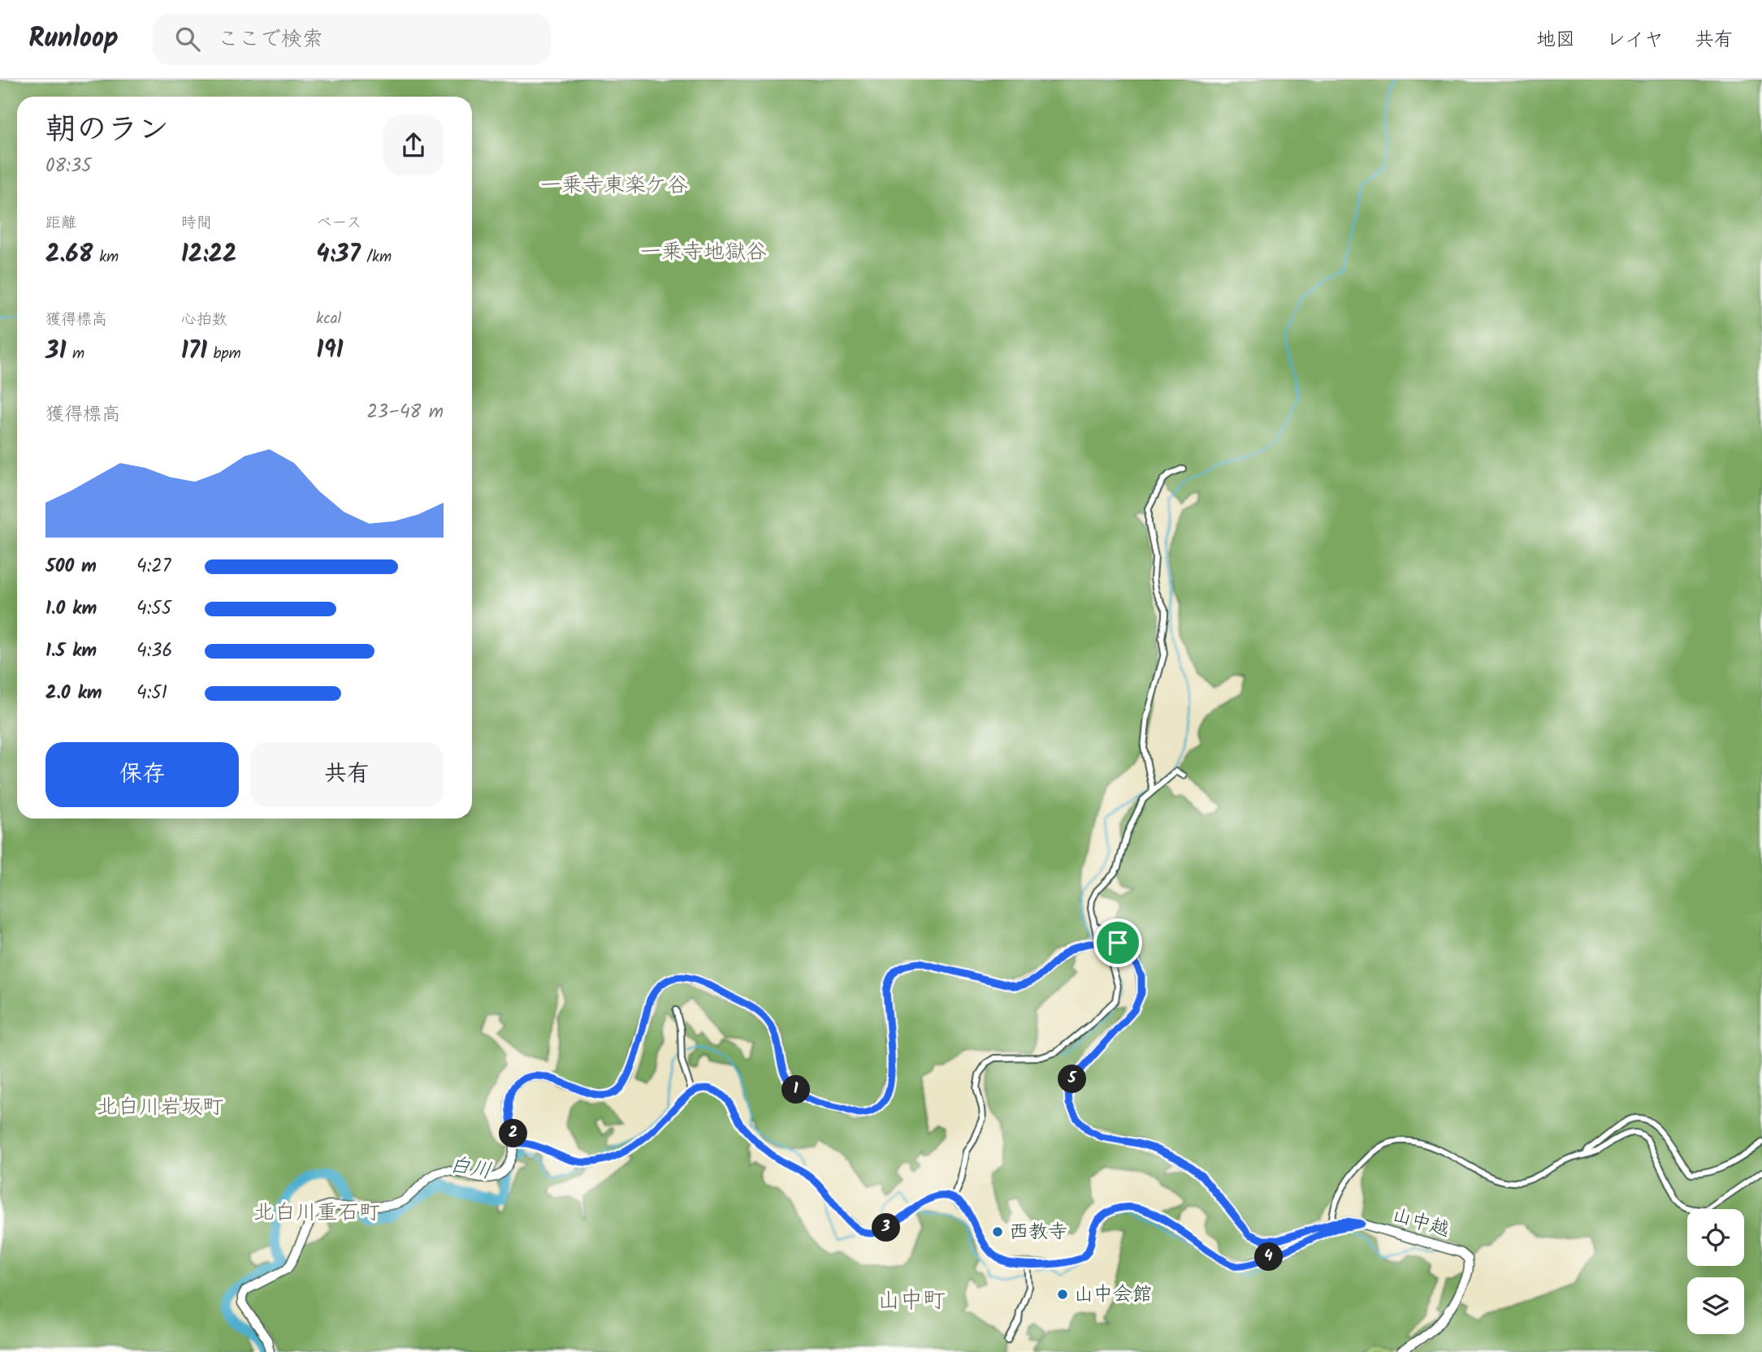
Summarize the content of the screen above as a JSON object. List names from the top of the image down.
{
  "streets": {
    "main road": ["山中越"]
  },
  "districts": [
    "一乗寺東楽ケ谷",
    "一乗寺地獄谷",
    "北白川岩坂町",
    "北白川重石町",
    "山中町"
  ],
  "water": ["白川"],
  "places": ["西教寺", "山中会館"],
  "page": {
    "header": "Runloop",
    "search": "ここで検索",
    "nav": ["地図", "レイヤ", "共有"],
    "heading": ["朝のラン", "08:35"],
    "stats": [
      ["距離", "2.68 km"],
      ["時間", "12:22"],
      ["ペース", "4:37 /km"],
      ["獲得標高", "31 m"],
      ["心拍数", "171 bpm"],
      ["kcal", "191"]
    ],
    "chart": ["獲得標高", "23–48 m"],
    "list": [
      {
        "name": "500 m",
        "note": "4:27"
      },
      {
        "name": "1.0 km",
        "note": "4:55"
      },
      {
        "name": "1.5 km",
        "note": "4:36"
      },
      {
        "name": "2.0 km",
        "note": "4:51"
      }
    ],
    "buttons": ["保存", "共有"],
    "pins": [
      "5",
      "1",
      "2",
      "3",
      "4"
    ]
  }
}
